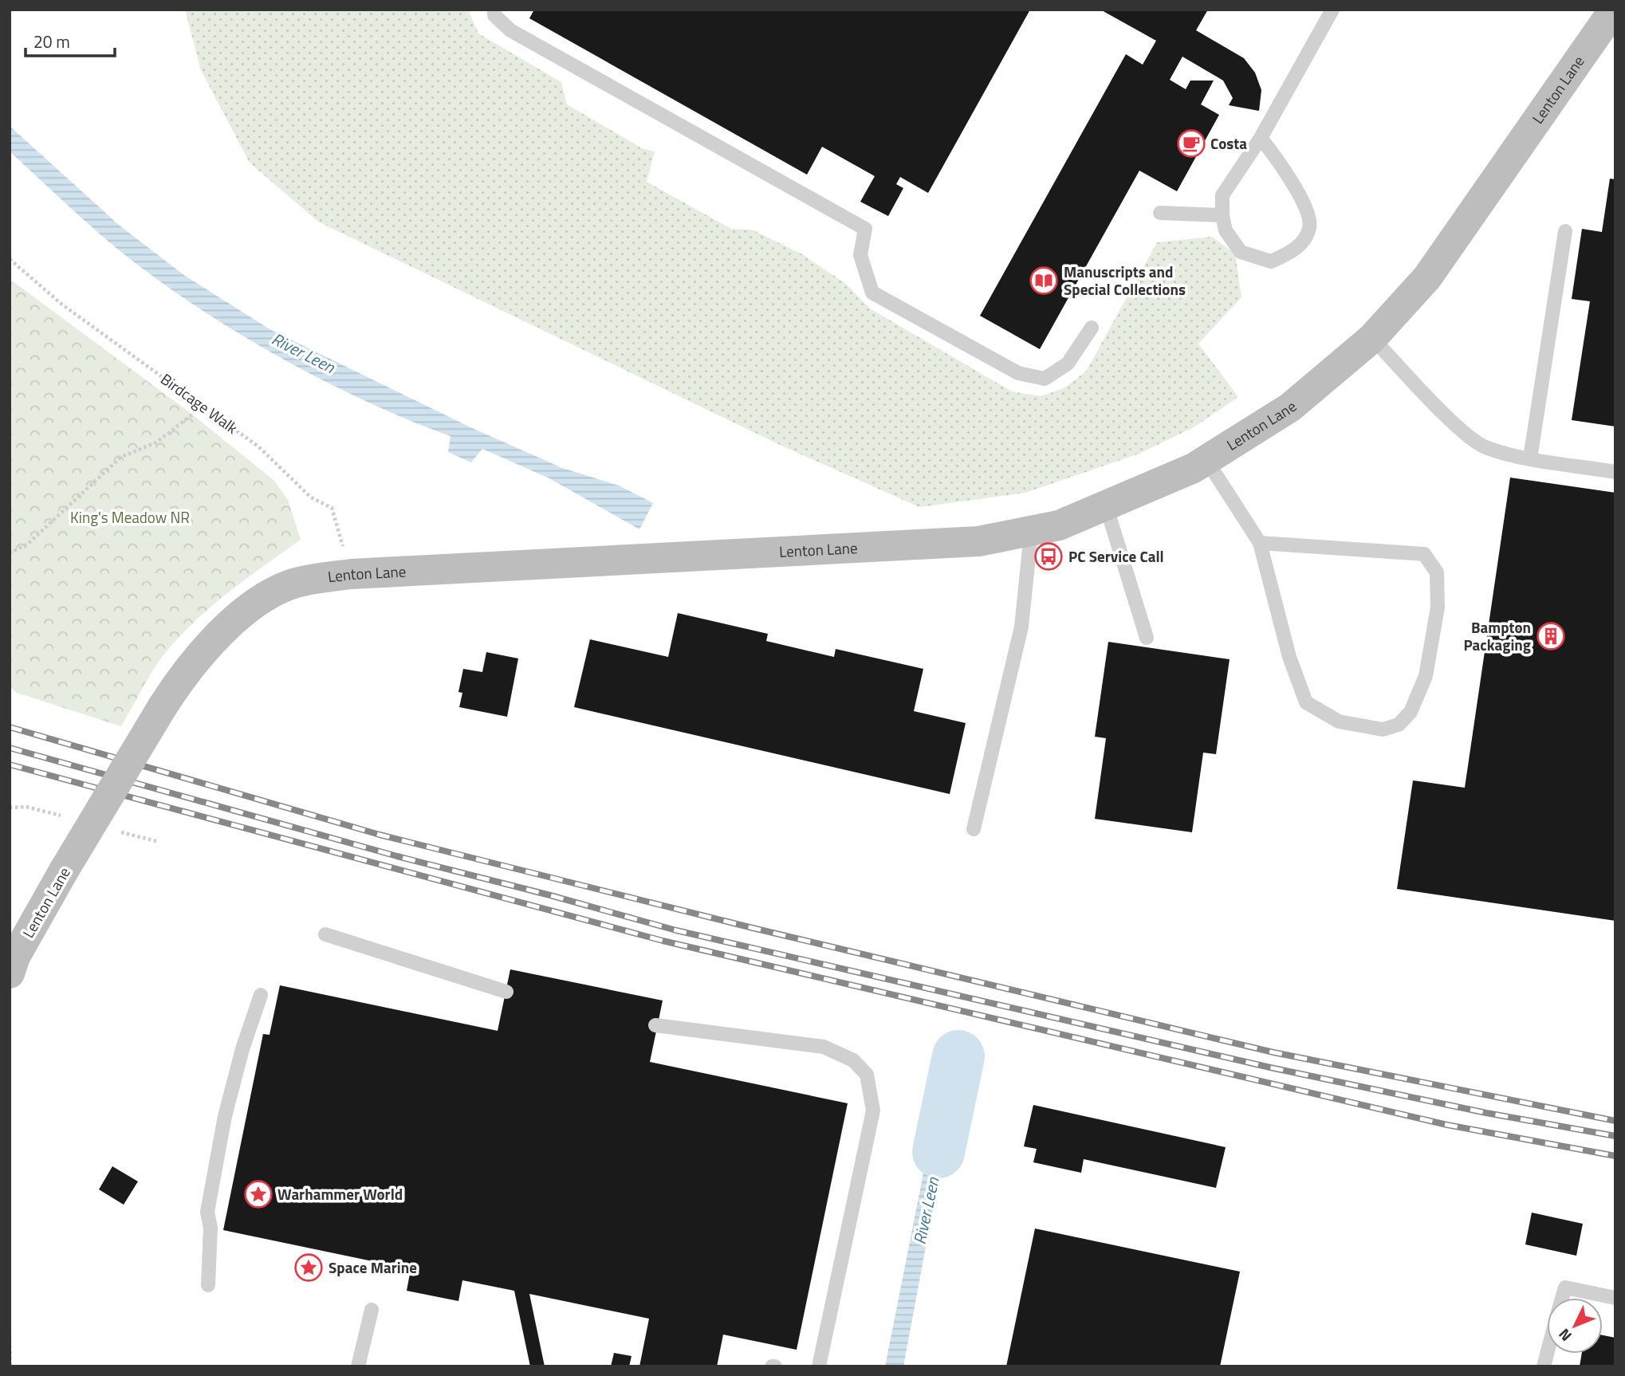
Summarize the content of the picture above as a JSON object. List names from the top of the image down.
{
  "streets": {
    "street": ["Lenton Lane"],
    "path": ["Birdcage Walk"]
  },
  "crossings": [
    ["Lenton Lane", "Birdcage Walk"]
  ],
  "water": ["River Leen"],
  "parks": ["King's Meadow NR"],
  "places": {
    "cafe": ["Costa"],
    "library": ["Manuscripts and Special Collections"],
    "bus stop": ["PC Service Call"],
    "building": ["Bampton Packaging"],
    "place": ["Warhammer World", "Space Marine"]
  },
  "scale_bar": "20 m",
  "north": "bottom left"
}
